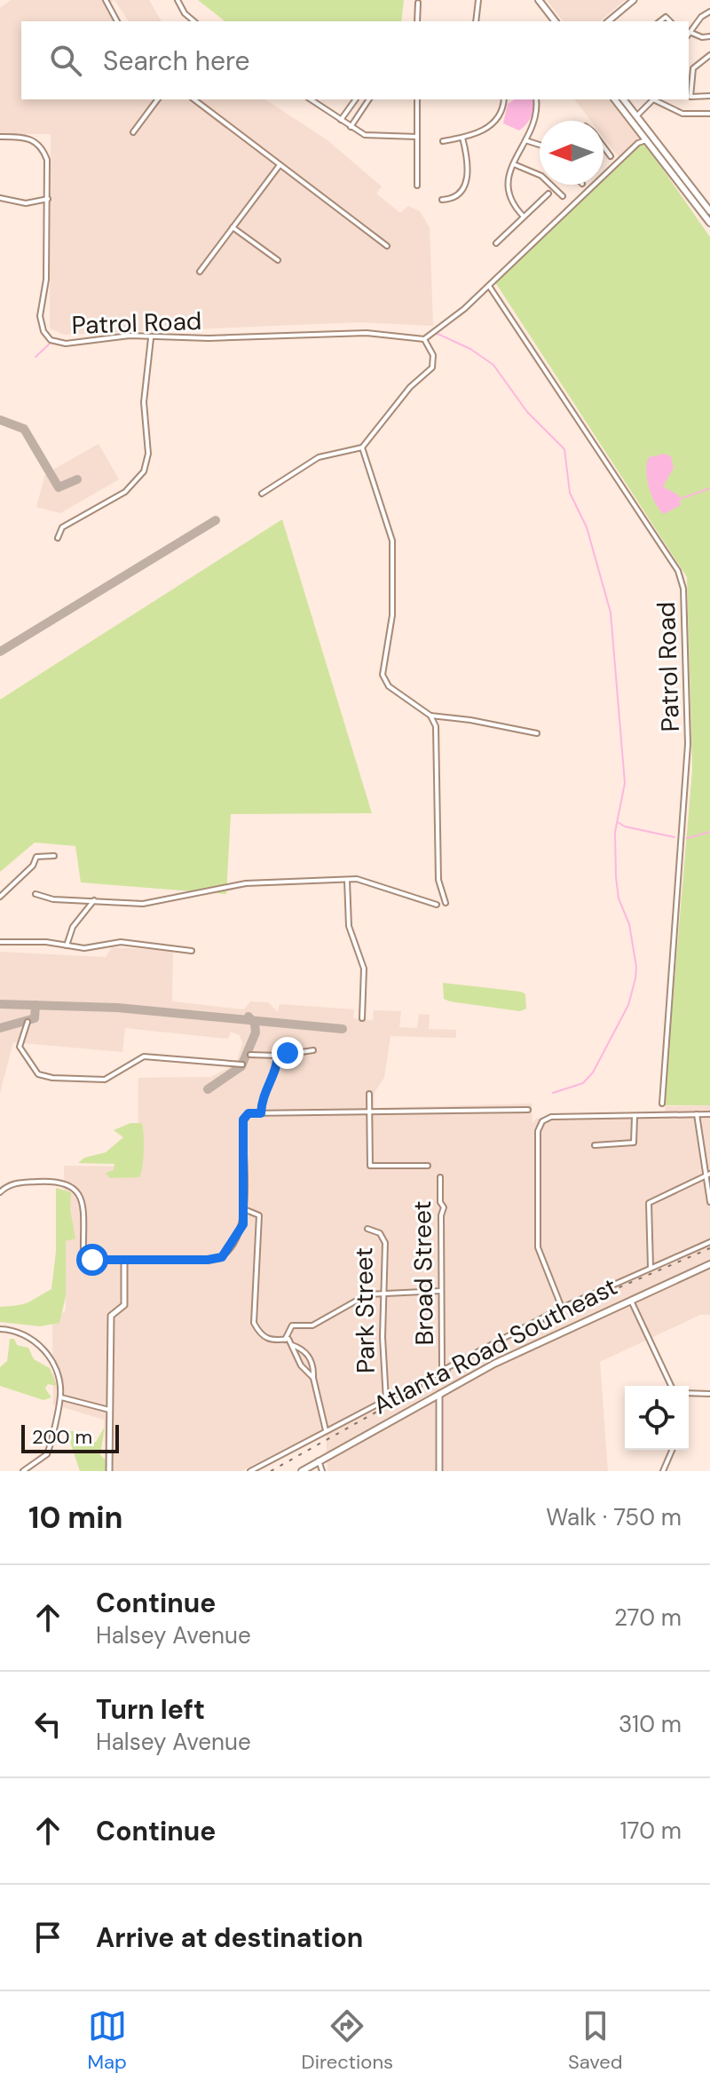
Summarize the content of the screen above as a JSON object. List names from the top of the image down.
{
  "streets": {
    "main road": ["Atlanta Road Southeast"],
    "street": ["Patrol Road", "Broad Street", "Park Street"]
  },
  "scale_bar": "200 m",
  "north": "left",
  "page": {
    "search": "Search here",
    "scale": "200 m",
    "heading": ["10 min", "Walk · 750 m"],
    "list": [
      ["Continue", "Halsey Avenue", "270 m"],
      ["Turn left", "Halsey Avenue", "310 m"],
      ["Continue", "170 m"],
      "Arrive at destination"
    ],
    "nav": ["Map", "Directions", "Saved"]
  }
}
